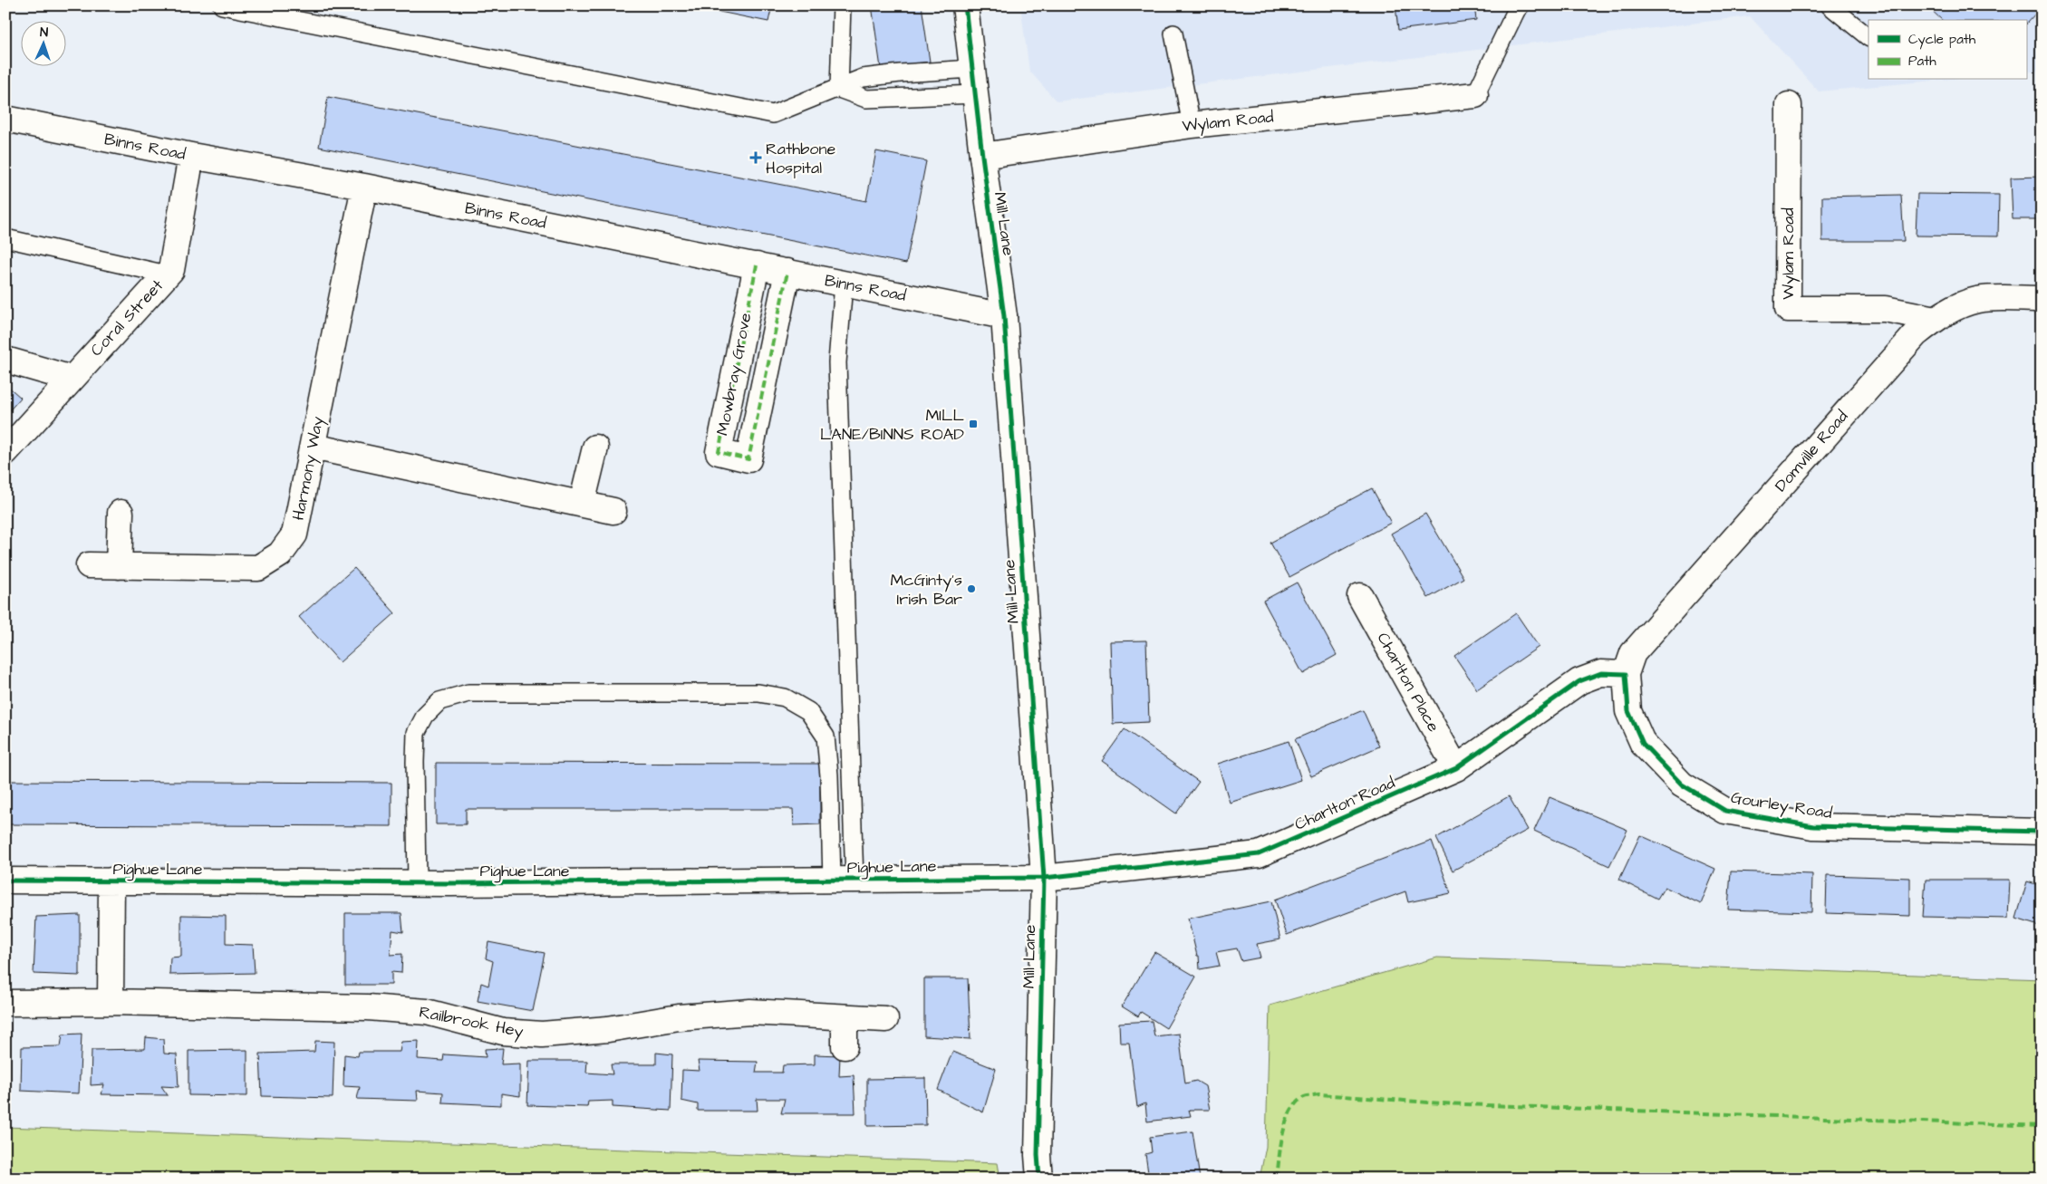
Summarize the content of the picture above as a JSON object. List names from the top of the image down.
{
  "streets": {
    "street": [
      "Wylam Road",
      "Binns Road",
      "Mill Lane",
      "Coral Street",
      "Mowbray Grove",
      "Domville Road",
      "Harmony Way",
      "Charlton Place",
      "Charlton Road",
      "Gourley Road",
      "Pighue Lane",
      "Railbrook Hey"
    ]
  },
  "crossings": [
    ["Wylam Road", "Mill Lane"],
    ["Wylam Road", "Domville Road"],
    ["Binns Road", "Mill Lane"],
    ["Binns Road", "Coral Street"],
    ["Binns Road", "Mowbray Grove"],
    ["Binns Road", "Harmony Way"],
    ["Mill Lane", "Charlton Road"],
    ["Mill Lane", "Pighue Lane"],
    ["Domville Road", "Charlton Road"],
    ["Domville Road", "Gourley Road"],
    ["Charlton Place", "Charlton Road"],
    ["Charlton Road", "Gourley Road"],
    ["Charlton Road", "Pighue Lane"]
  ],
  "places": {
    "health": ["Rathbone Hospital"],
    "transit": ["MILL LANE/BINNS ROAD"],
    "other": ["McGinty's Irish Bar"]
  },
  "legend": ["Cycle path", "Path"],
  "north": "top"
}
